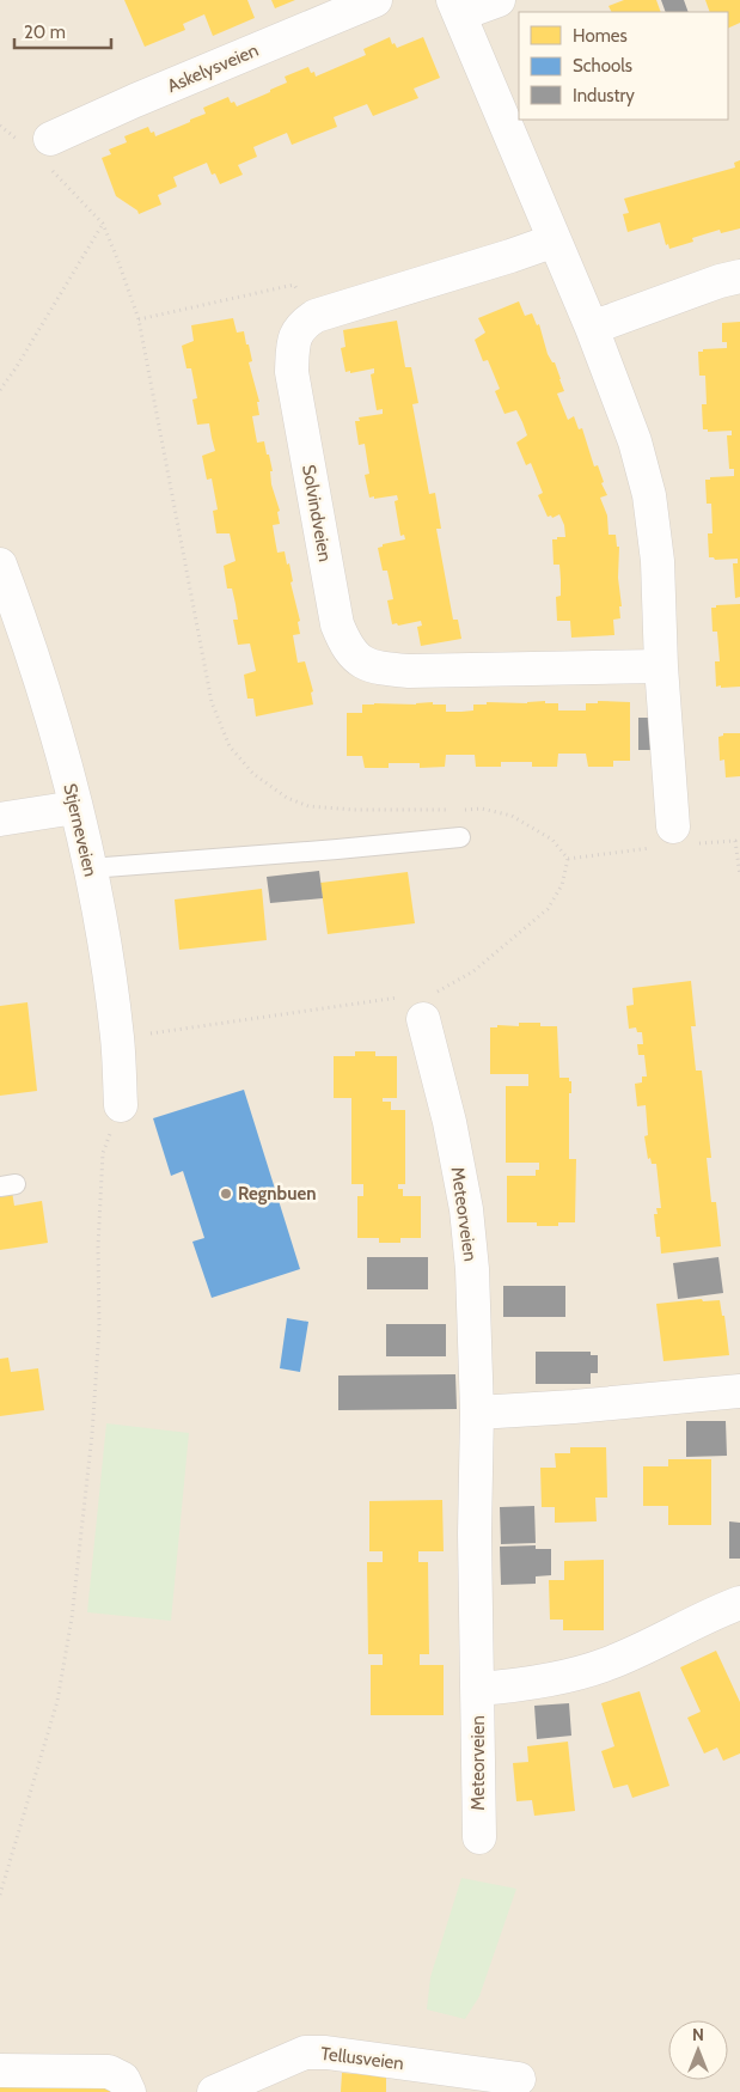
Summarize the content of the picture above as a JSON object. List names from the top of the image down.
{
  "streets": {
    "street": [
      "Askelysveien",
      "Solvindveien",
      "Stjerneveien",
      "Meteorveien",
      "Tellusveien"
    ]
  },
  "places": ["Regnbuen"],
  "legend": ["Homes", "Schools", "Industry"],
  "scale_bar": "20 m",
  "north": "top"
}
